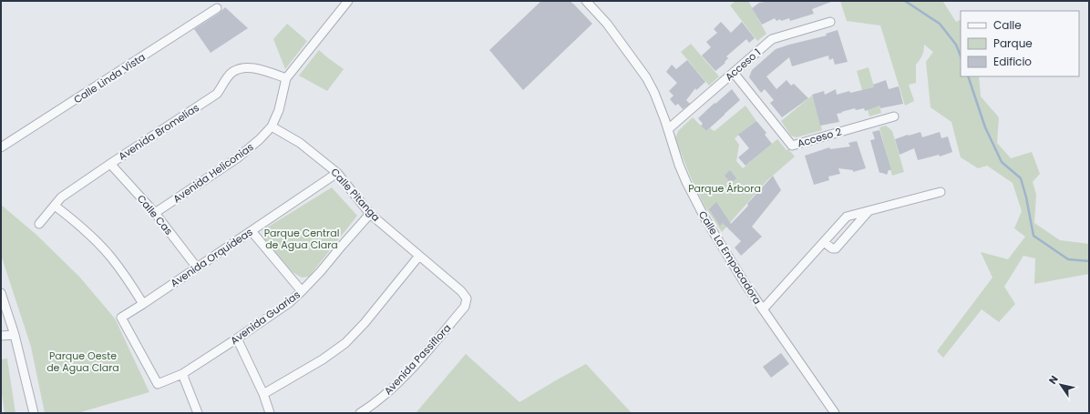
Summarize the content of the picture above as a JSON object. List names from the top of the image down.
{
  "streets": {
    "street": [
      "Acceso 1",
      "Calle Linda Vista",
      "Avenida Bromelias",
      "Acceso 2",
      "Avenida Heliconias",
      "Calle Pitanga",
      "Calle Cas",
      "Avenida Orquídeas",
      "Calle La Empacadora",
      "Avenida Guarias",
      "Avenida Passiflora"
    ]
  },
  "crossings": [
    ["Acceso 1", "Acceso 2"],
    ["Acceso 1", "Calle La Empacadora"],
    ["Avenida Bromelias", "Avenida Heliconias"],
    ["Avenida Bromelias", "Calle Cas"],
    ["Avenida Heliconias", "Calle Pitanga"],
    ["Avenida Heliconias", "Calle Cas"],
    ["Calle Pitanga", "Avenida Orquídeas"],
    ["Calle Pitanga", "Avenida Guarias"],
    ["Calle Pitanga", "Avenida Passiflora"],
    ["Calle Cas", "Avenida Orquídeas"],
    ["Avenida Orquídeas", "Avenida Guarias"]
  ],
  "parks": ["Parque Árbora", "Parque Central de Agua Clara", "Parque Oeste de Agua Clara"],
  "legend": ["Calle", "Parque", "Edificio"],
  "north": "top left"
}
